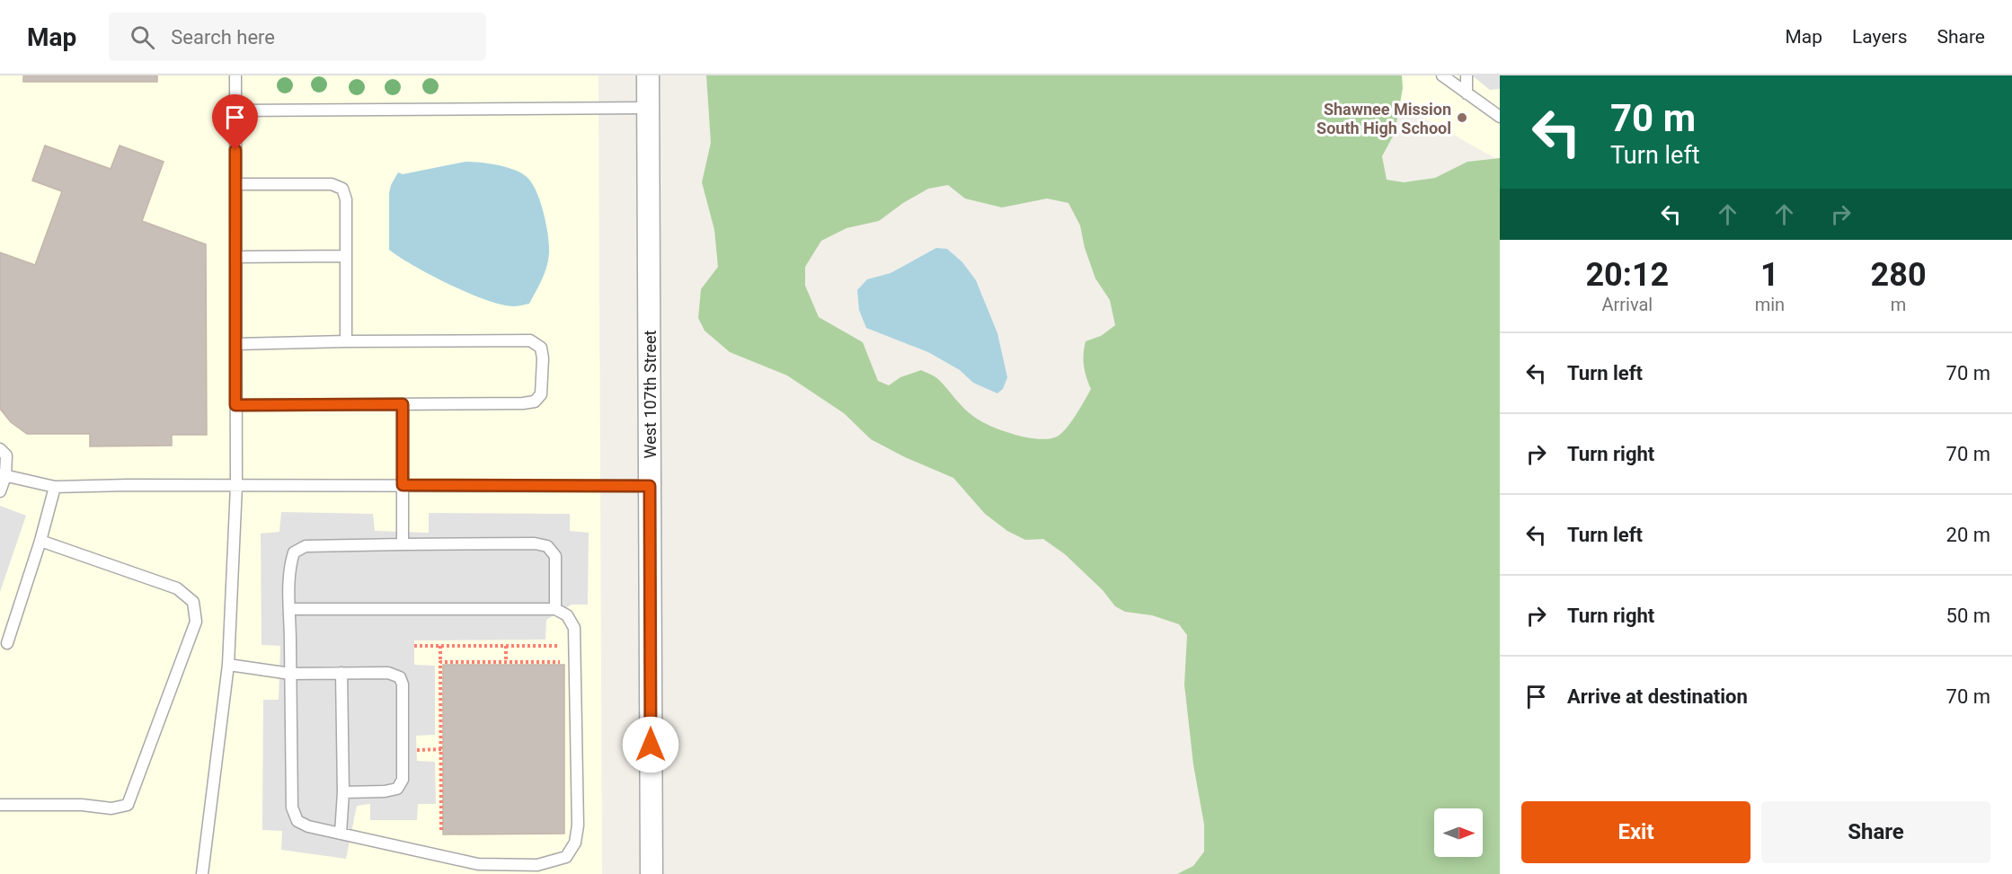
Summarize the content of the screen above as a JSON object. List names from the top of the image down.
{
  "streets": {
    "street": ["West 107th Street"]
  },
  "places": ["Shawnee Mission South High School"],
  "north": "right",
  "page": {
    "header": "Map",
    "search": "Search here",
    "nav": ["Map", "Layers", "Share"],
    "turn": ["70 m", "Turn left"],
    "eta": [
      "20:12",
      "Arrival",
      "1",
      "min",
      "280",
      "m"
    ],
    "list": [
      {
        "name": "Turn left",
        "value": "70 m"
      },
      {
        "name": "Turn right",
        "value": "70 m"
      },
      {
        "name": "Turn left",
        "value": "20 m"
      },
      {
        "name": "Turn right",
        "value": "50 m"
      },
      {
        "name": "Arrive at destination",
        "value": "70 m"
      }
    ],
    "buttons": ["Exit", "Share"]
  }
}
